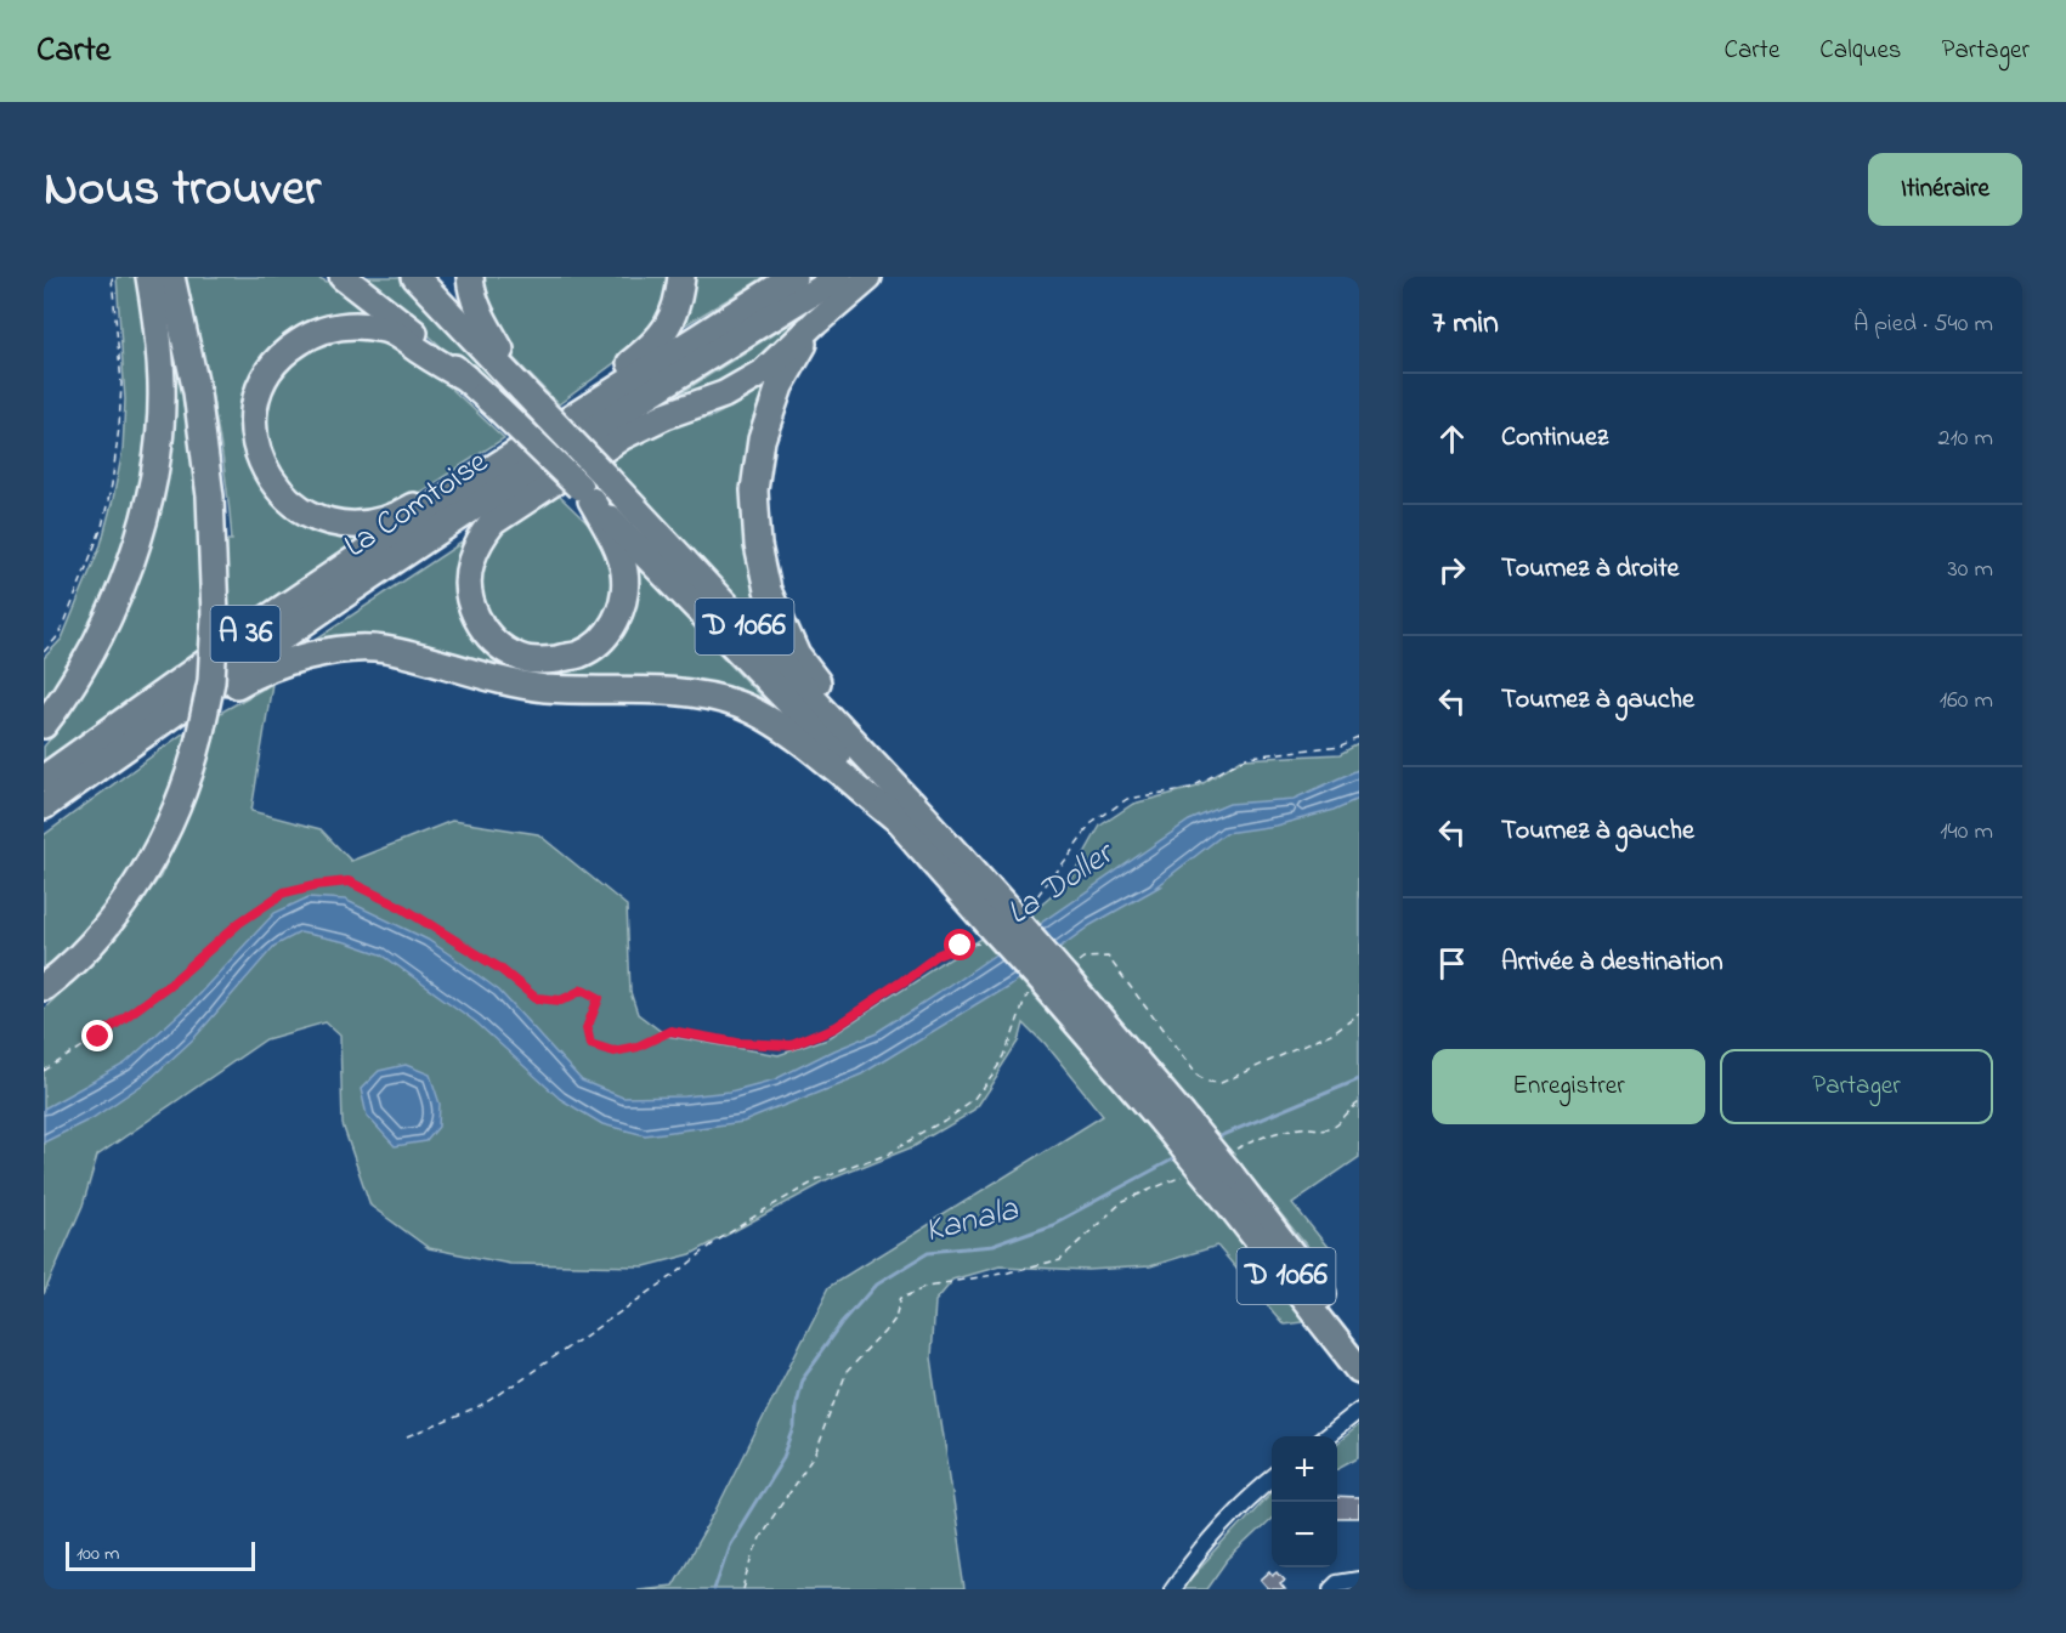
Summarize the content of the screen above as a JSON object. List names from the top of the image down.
{
  "streets": {
    "highway": ["La Comtoise", "D 1066", "A 36"]
  },
  "water": ["La Doller", "Kanala"],
  "scale_bar": "100 m",
  "page": {
    "header": "Carte",
    "nav": ["Carte", "Calques", "Partager"],
    "title": "Nous trouver",
    "buttons": [
      "Itinéraire",
      ["Enregistrer", "Partager"]
    ],
    "heading": ["7 min", "À pied · 540 m"],
    "list": [
      ["Continuez", "210 m"],
      ["Tournez à droite", "30 m"],
      ["Tournez à gauche", "160 m"],
      ["Tournez à gauche", "140 m"],
      "Arrivée à destination"
    ],
    "map_buttons": ["+", "−"],
    "scale": "100 m"
  }
}
